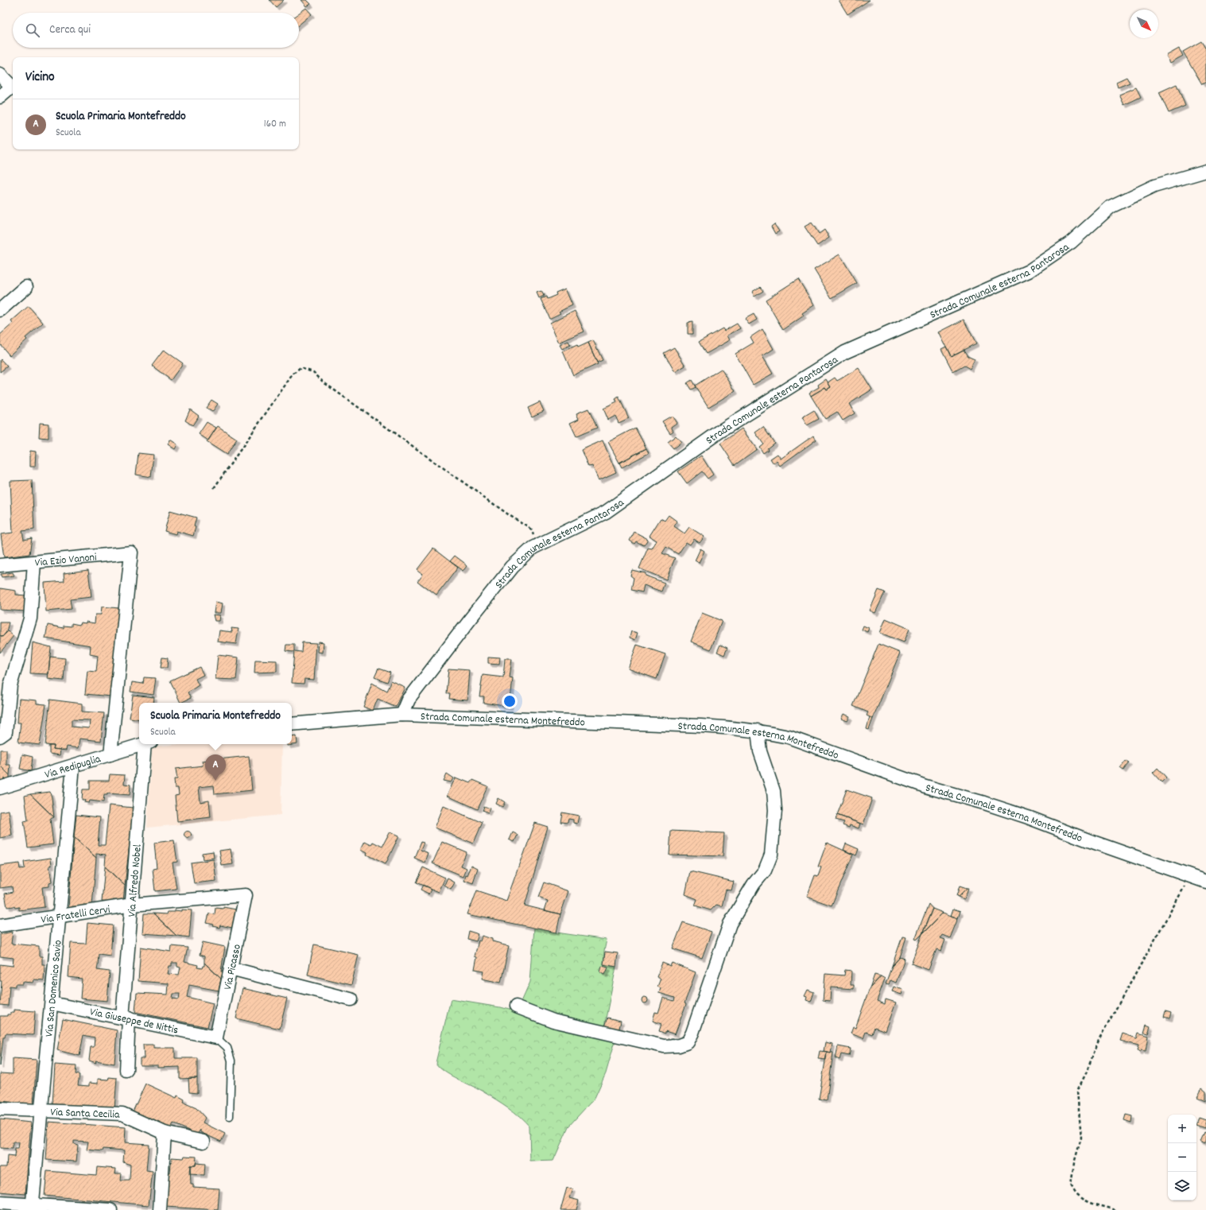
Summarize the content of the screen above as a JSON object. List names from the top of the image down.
{
  "streets": {
    "street": [
      "Strada Comunale esterna Pantarosa",
      "Via Ezio Vanoni",
      "Strada Comunale esterna Montefreddo",
      "Via Redipuglia",
      "Via Alfredo Nobel",
      "Via Fratelli Cervi",
      "Via Picasso",
      "Via San Domenico Savio",
      "Via Giuseppe de Nittis",
      "Via Santa Cecilia"
    ]
  },
  "crossings": [
    ["Strada Comunale esterna Pantarosa", "Strada Comunale esterna Montefreddo"],
    ["Via Ezio Vanoni", "Via Redipuglia"],
    ["Via Redipuglia", "Via San Domenico Savio"],
    ["Via Alfredo Nobel", "Via Fratelli Cervi"],
    ["Via Alfredo Nobel", "Via Giuseppe de Nittis"],
    ["Via Fratelli Cervi", "Via Picasso"],
    ["Via Fratelli Cervi", "Via San Domenico Savio"],
    ["Via Picasso", "Via Giuseppe de Nittis"],
    ["Via San Domenico Savio", "Via Giuseppe de Nittis"],
    ["Via San Domenico Savio", "Via Santa Cecilia"]
  ],
  "north": "bottom right",
  "page": {
    "search": "Cerca qui",
    "heading": "Vicino",
    "list": [
      {
        "mark": "A",
        "name": "Scuola Primaria Montefreddo",
        "note": "Scuola",
        "value": "160 m"
      }
    ],
    "popup": ["Scuola Primaria Montefreddo", "Scuola"],
    "pins": "A",
    "map_buttons": ["+", "−"]
  }
}
